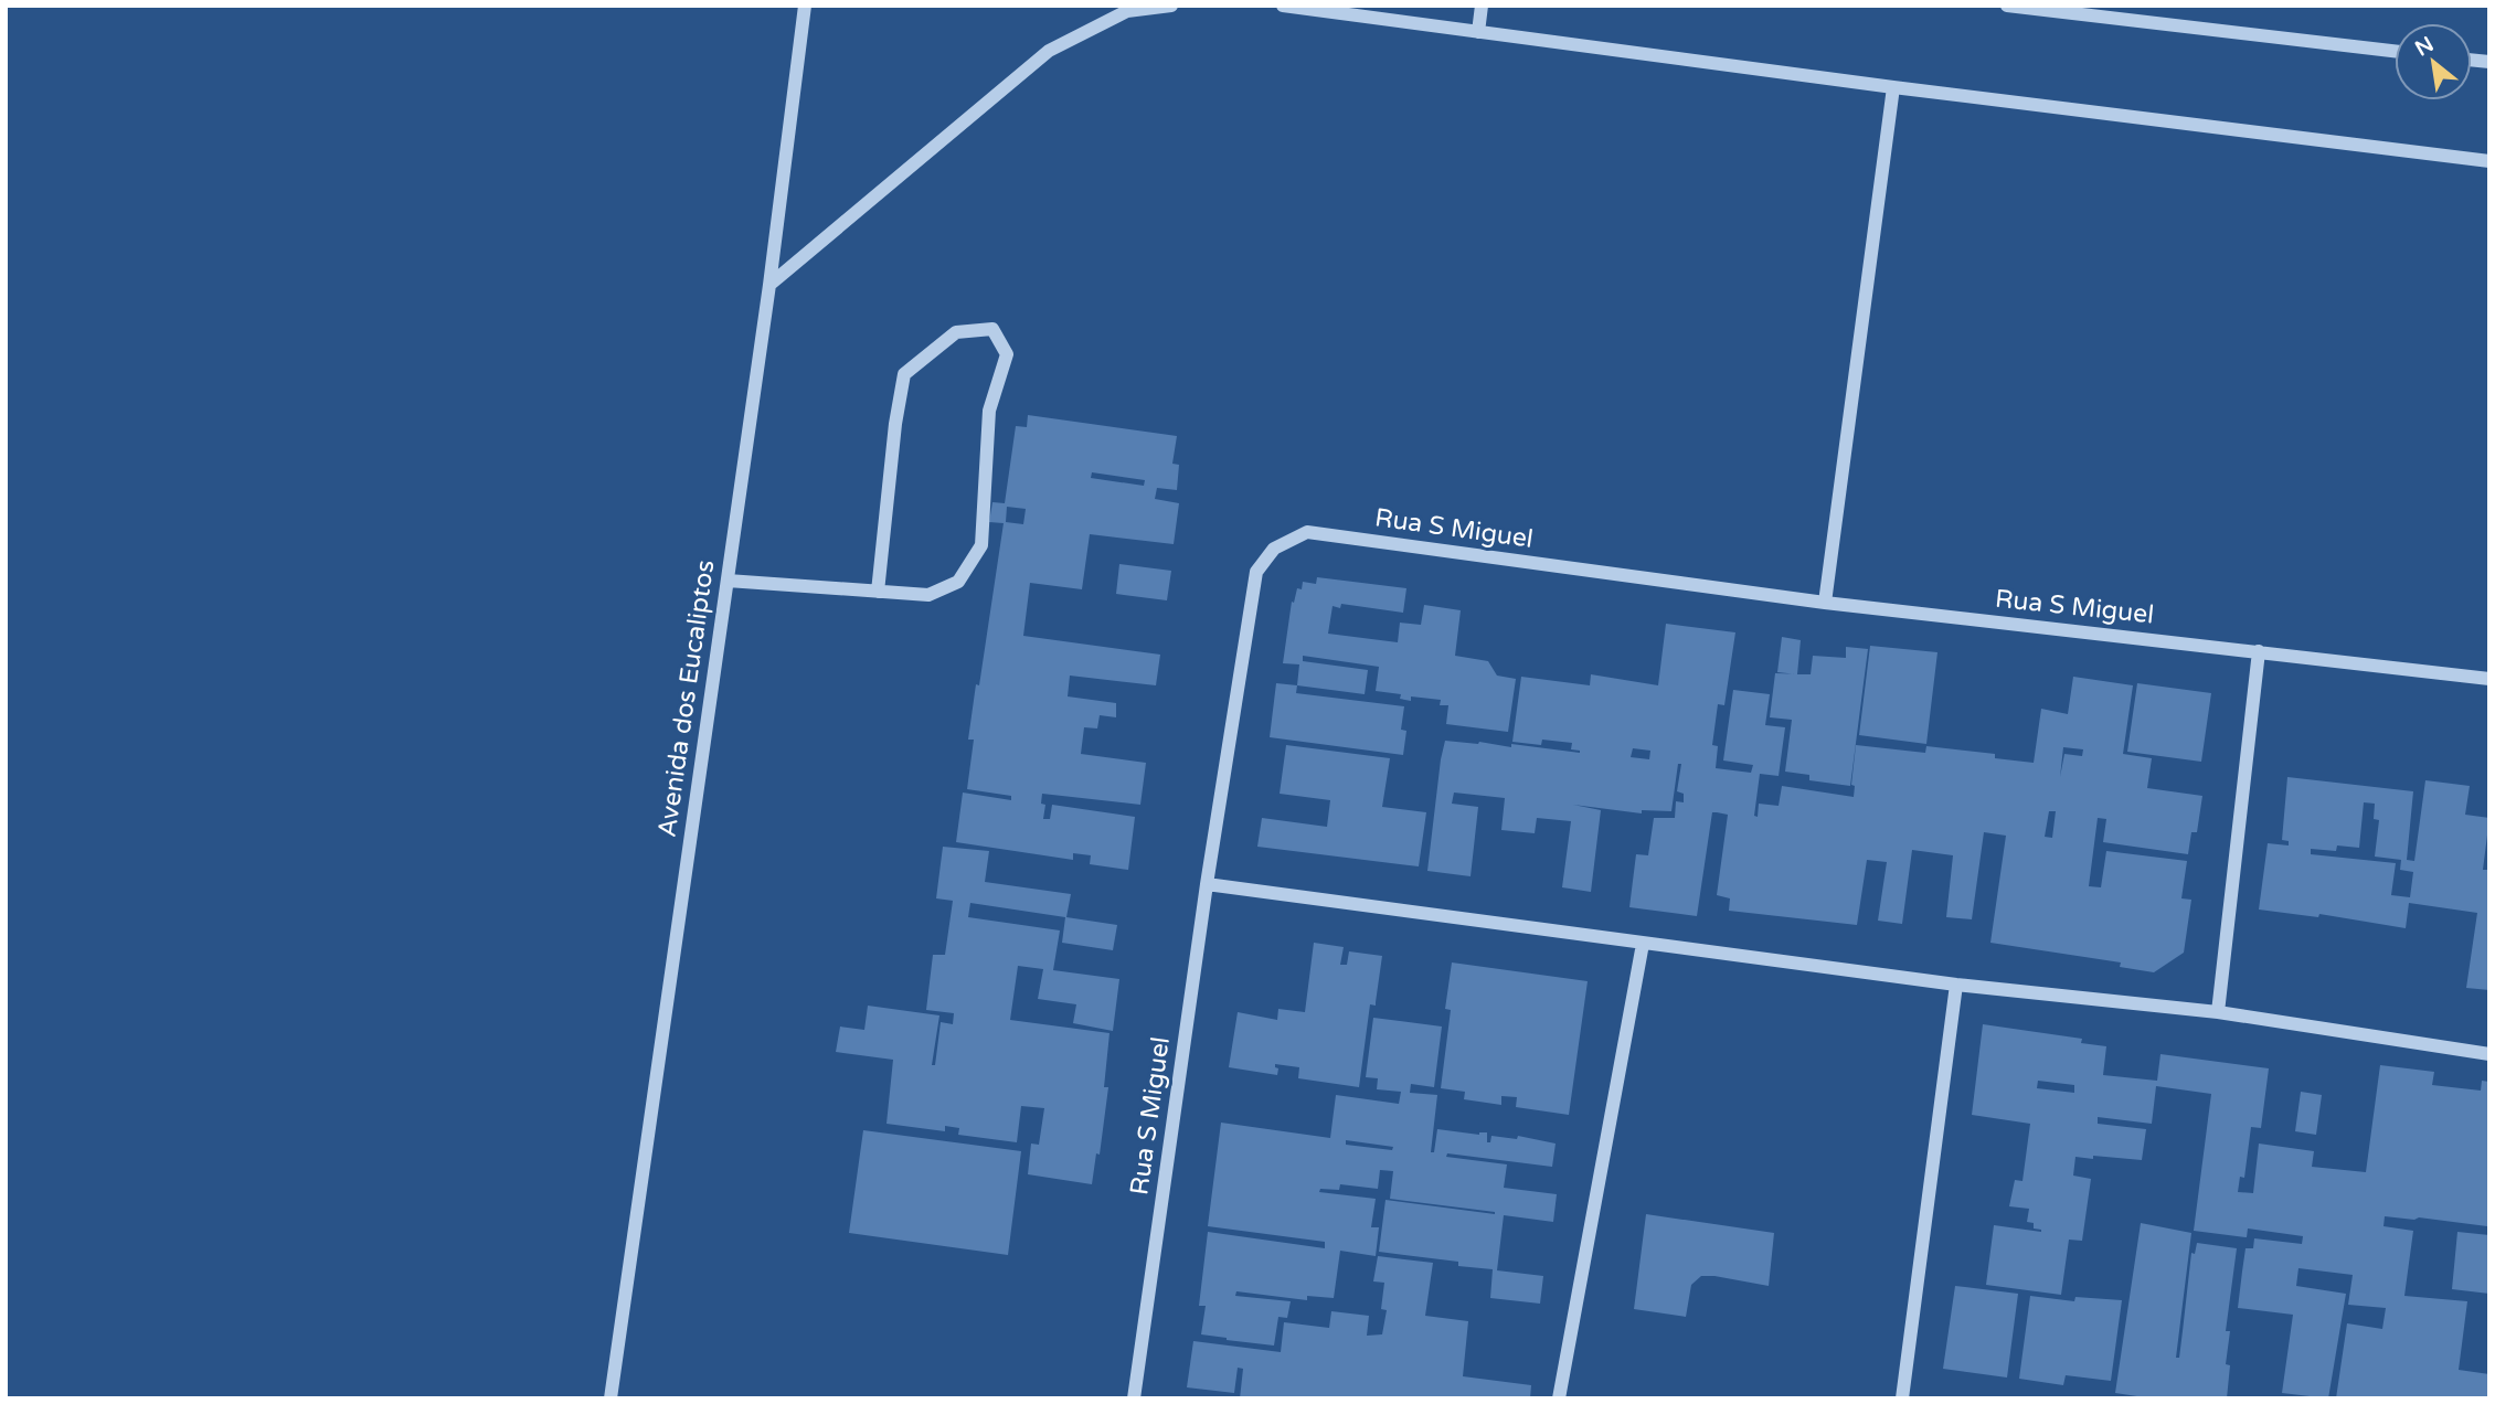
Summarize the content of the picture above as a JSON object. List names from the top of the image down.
{
  "streets": {
    "street": ["Rua S Miguel", "Avenida dos Eucaliptos"]
  },
  "north": "top left"
}
